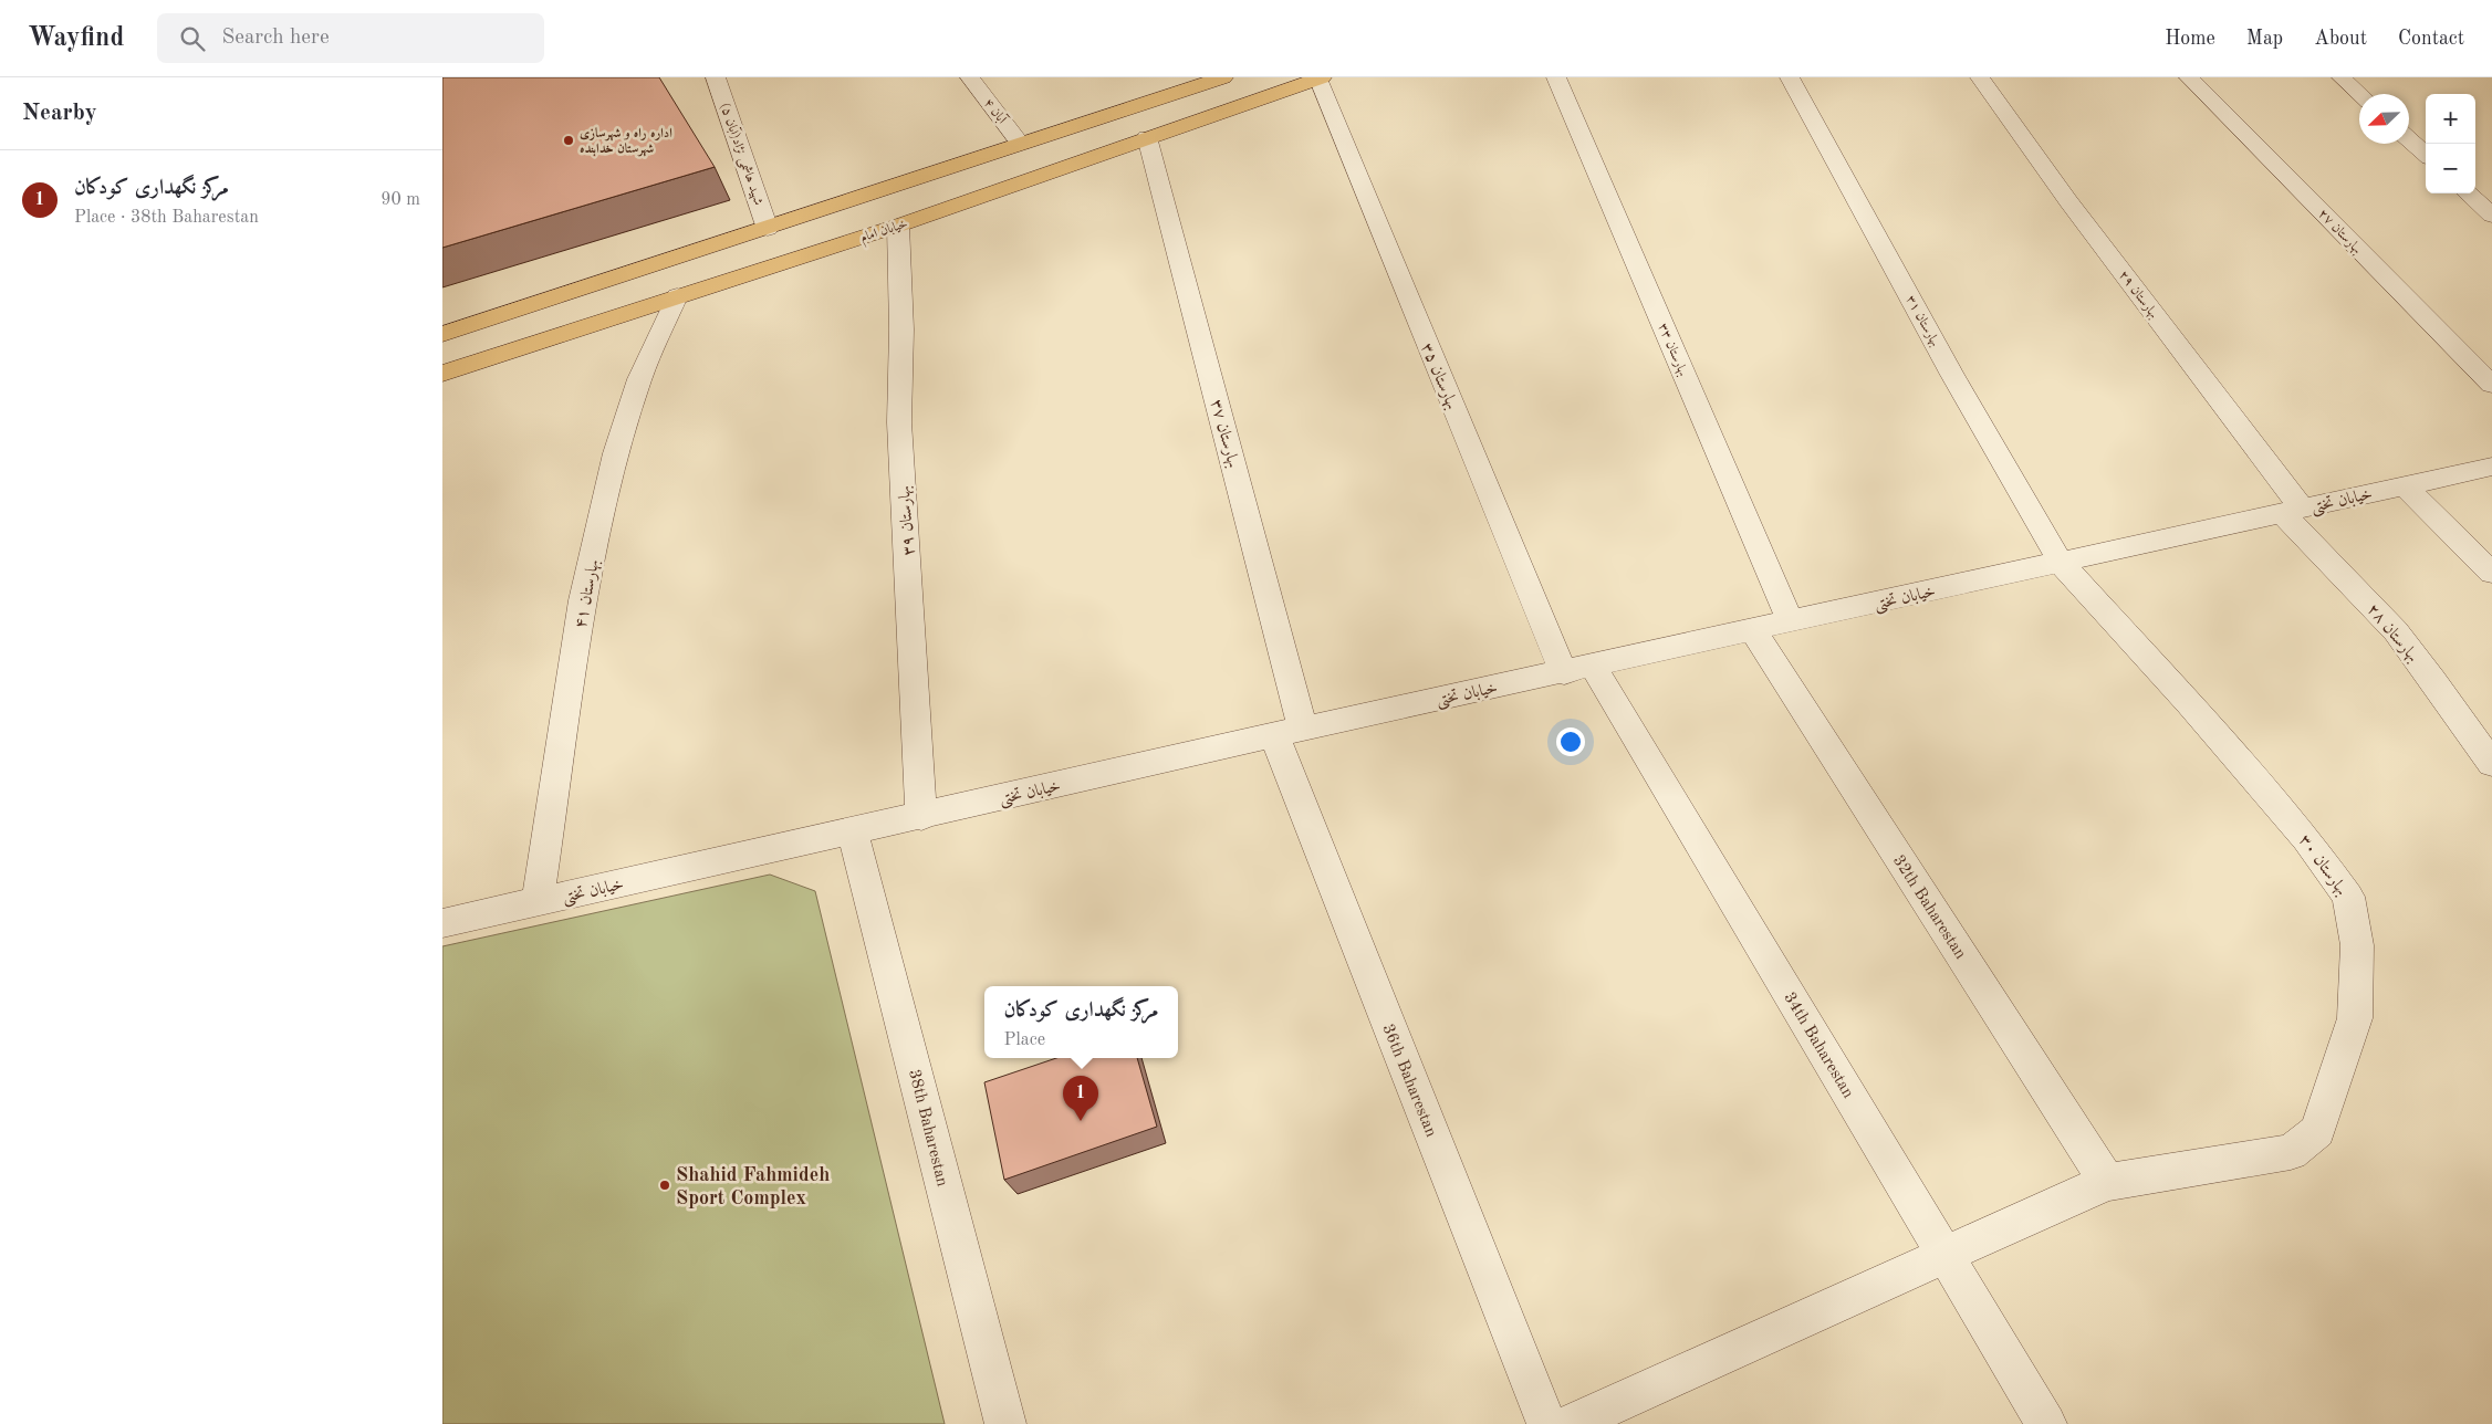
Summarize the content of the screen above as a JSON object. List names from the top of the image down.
{
  "streets": {
    "main road": ["خیابان امام"],
    "street": [
      "آبان ۴",
      "(آبان ۵)شهید هاشمی نژاد",
      "بهارستان ۲۷",
      "بهارستان ۲۹",
      "بهارستان ۳۱",
      "بهارستان ۳۳",
      "بهارستان ۳۵",
      "بهارستان ۳۷",
      "خیابان تختی",
      "بهارستان ۳۹",
      "بهارستان ۴۱",
      "بهارستان ۲۸",
      "بهارستان ۳۰",
      "32th Baharestan",
      "34th Baharestan",
      "36th Baharestan",
      "38th Baharestan"
    ]
  },
  "crossings": [
    ["خیابان امام", "بهارستان ۳۵"],
    ["خیابان امام", "بهارستان ۳۷"],
    ["خیابان امام", "بهارستان ۳۹"],
    ["خیابان امام", "بهارستان ۴۱"],
    ["بهارستان ۲۹", "خیابان تختی"],
    ["بهارستان ۲۹", "بهارستان ۲۸"],
    ["بهارستان ۳۱", "خیابان تختی"],
    ["بهارستان ۳۱", "بهارستان ۳۰"],
    ["بهارستان ۳۳", "خیابان تختی"],
    ["بهارستان ۳۵", "خیابان تختی"],
    ["بهارستان ۳۵", "34th Baharestan"],
    ["بهارستان ۳۷", "خیابان تختی"],
    ["بهارستان ۳۷", "36th Baharestan"],
    ["خیابان تختی", "بهارستان ۳۹"],
    ["خیابان تختی", "بهارستان ۴۱"],
    ["خیابان تختی", "بهارستان ۲۸"],
    ["خیابان تختی", "بهارستان ۳۰"],
    ["خیابان تختی", "32th Baharestan"],
    ["خیابان تختی", "34th Baharestan"],
    ["خیابان تختی", "36th Baharestan"],
    ["خیابان تختی", "38th Baharestan"],
    ["بهارستان ۳۰", "32th Baharestan"],
    ["بهارستان ۳۰", "34th Baharestan"]
  ],
  "places": ["اداره راه و شهرسازی شهرستان خدابنده", "Shahid Fahmideh Sport Complex"],
  "north": "bottom left",
  "page": {
    "header": "Wayfind",
    "search": "Search here",
    "nav": [
      "Home",
      "Map",
      "About",
      "Contact"
    ],
    "heading": "Nearby",
    "map_buttons": ["+", "−"],
    "list": [
      {
        "mark": "1",
        "name": "مرکز نگهداری کودکان",
        "note": "Place · 38th Baharestan",
        "value": "90 m"
      }
    ],
    "popup": ["مرکز نگهداری کودکان", "Place"],
    "pins": "1"
  }
}
